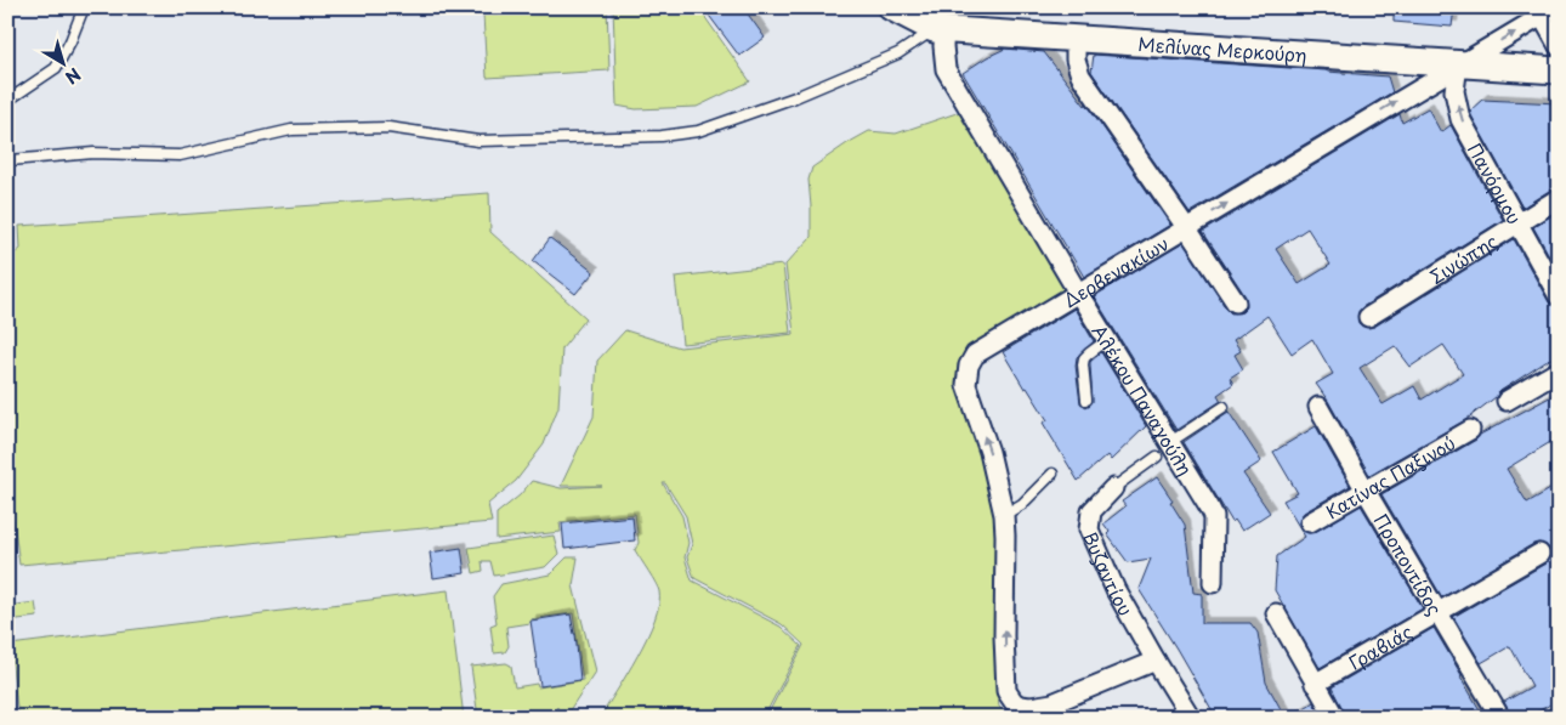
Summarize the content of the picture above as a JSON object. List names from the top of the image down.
{
  "streets": {
    "street": [
      "Μελίνας Μερκούρη",
      "Πανόρμου",
      "Σινώπης",
      "Δερβενακίων",
      "Αλέκου Παναγούλη",
      "Κατίνας Παξινού",
      "Προποντίδος",
      "Βυζαντίου",
      "Γραβιάς"
    ]
  },
  "crossings": [
    ["Μελίνας Μερκούρη", "Πανόρμου"],
    ["Μελίνας Μερκούρη", "Δερβενακίων"],
    ["Μελίνας Μερκούρη", "Αλέκου Παναγούλη"],
    ["Πανόρμου", "Σινώπης"],
    ["Πανόρμου", "Δερβενακίων"],
    ["Δερβενακίων", "Αλέκου Παναγούλη"],
    ["Κατίνας Παξινού", "Προποντίδος"],
    ["Προποντίδος", "Γραβιάς"]
  ],
  "one_way": ["Πανόρμου"],
  "north": "bottom right"
}
